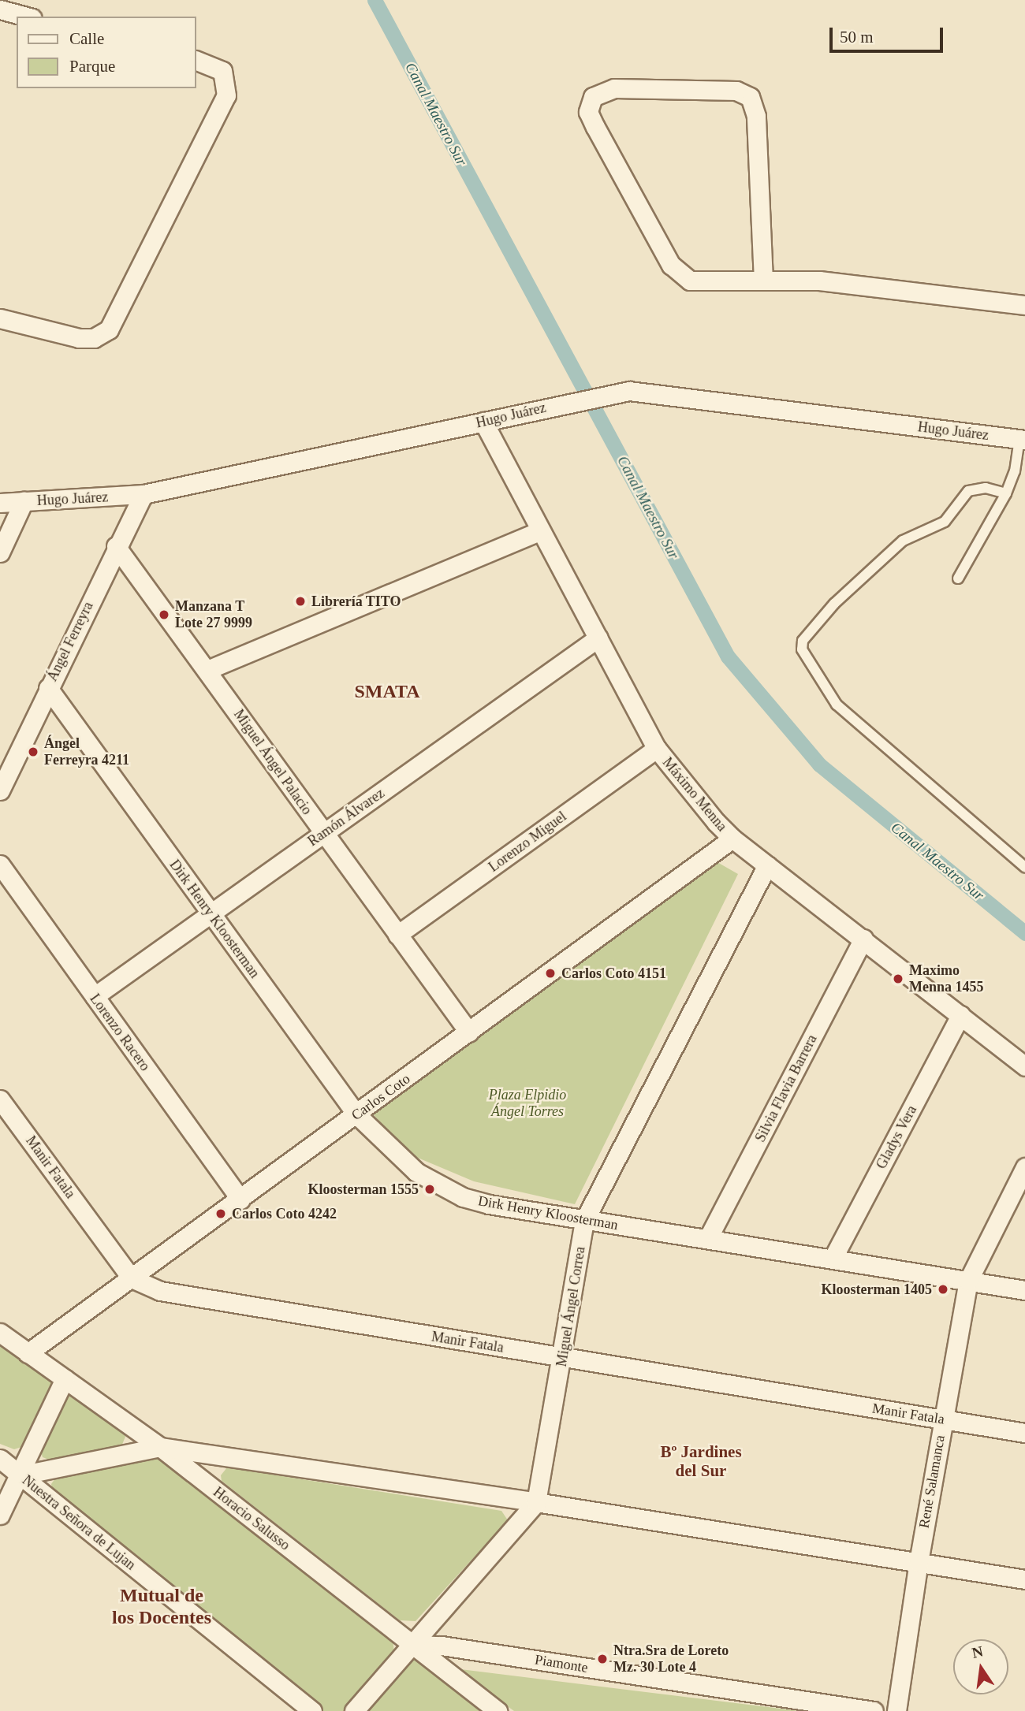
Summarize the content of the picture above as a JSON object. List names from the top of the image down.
{
  "streets": {
    "street": [
      "Hugo Juárez",
      "Ángel Ferreyra",
      "Miguel Ángel Palacio",
      "Máximo Menna",
      "Ramón Álvarez",
      "Lorenzo Miguel",
      "Dirk Henry Kloosterman",
      "Lorenzo Racero",
      "Silvia Flavia Barrera",
      "Carlos Coto",
      "Gladys Vera",
      "Manir Fatala",
      "Miguel Ángel Correa",
      "René Salamanca",
      "Horacio Salusso",
      "Nuestra Señora de Lujan",
      "Piamonte"
    ]
  },
  "crossings": [
    ["Hugo Juárez", "Ángel Ferreyra"],
    ["Hugo Juárez", "Máximo Menna"],
    ["Ángel Ferreyra", "Miguel Ángel Palacio"],
    ["Ángel Ferreyra", "Dirk Henry Kloosterman"],
    ["Miguel Ángel Palacio", "Ramón Álvarez"],
    ["Miguel Ángel Palacio", "Lorenzo Miguel"],
    ["Miguel Ángel Palacio", "Carlos Coto"],
    ["Máximo Menna", "Ramón Álvarez"],
    ["Máximo Menna", "Lorenzo Miguel"],
    ["Máximo Menna", "Silvia Flavia Barrera"],
    ["Máximo Menna", "Carlos Coto"],
    ["Máximo Menna", "Gladys Vera"],
    ["Máximo Menna", "Miguel Ángel Correa"],
    ["Ramón Álvarez", "Dirk Henry Kloosterman"],
    ["Ramón Álvarez", "Lorenzo Racero"],
    ["Dirk Henry Kloosterman", "Silvia Flavia Barrera"],
    ["Dirk Henry Kloosterman", "Carlos Coto"],
    ["Dirk Henry Kloosterman", "Gladys Vera"],
    ["Dirk Henry Kloosterman", "Miguel Ángel Correa"],
    ["Dirk Henry Kloosterman", "René Salamanca"],
    ["Lorenzo Racero", "Carlos Coto"],
    ["Carlos Coto", "Manir Fatala"],
    ["Carlos Coto", "Horacio Salusso"],
    ["Manir Fatala", "Miguel Ángel Correa"],
    ["Manir Fatala", "René Salamanca"],
    ["Horacio Salusso", "Piamonte"]
  ],
  "districts": ["SMATA", "Bº Jardines del Sur", "Mutual de los Docentes"],
  "water": ["Canal Maestro Sur"],
  "parks": ["Plaza Elpidio Ángel Torres"],
  "places": [
    "Librería TITO",
    "Manzana T Lote 27 9999",
    "Ángel Ferreyra 4211",
    "Carlos Coto 4151",
    "Maximo Menna 1455",
    "Kloosterman 1555",
    "Carlos Coto 4242",
    "Kloosterman 1405",
    "Ntra.Sra de Loreto Mz. 30 Lote 4"
  ],
  "legend": ["Calle", "Parque"],
  "scale_bar": "50 m",
  "north": "top"
}
